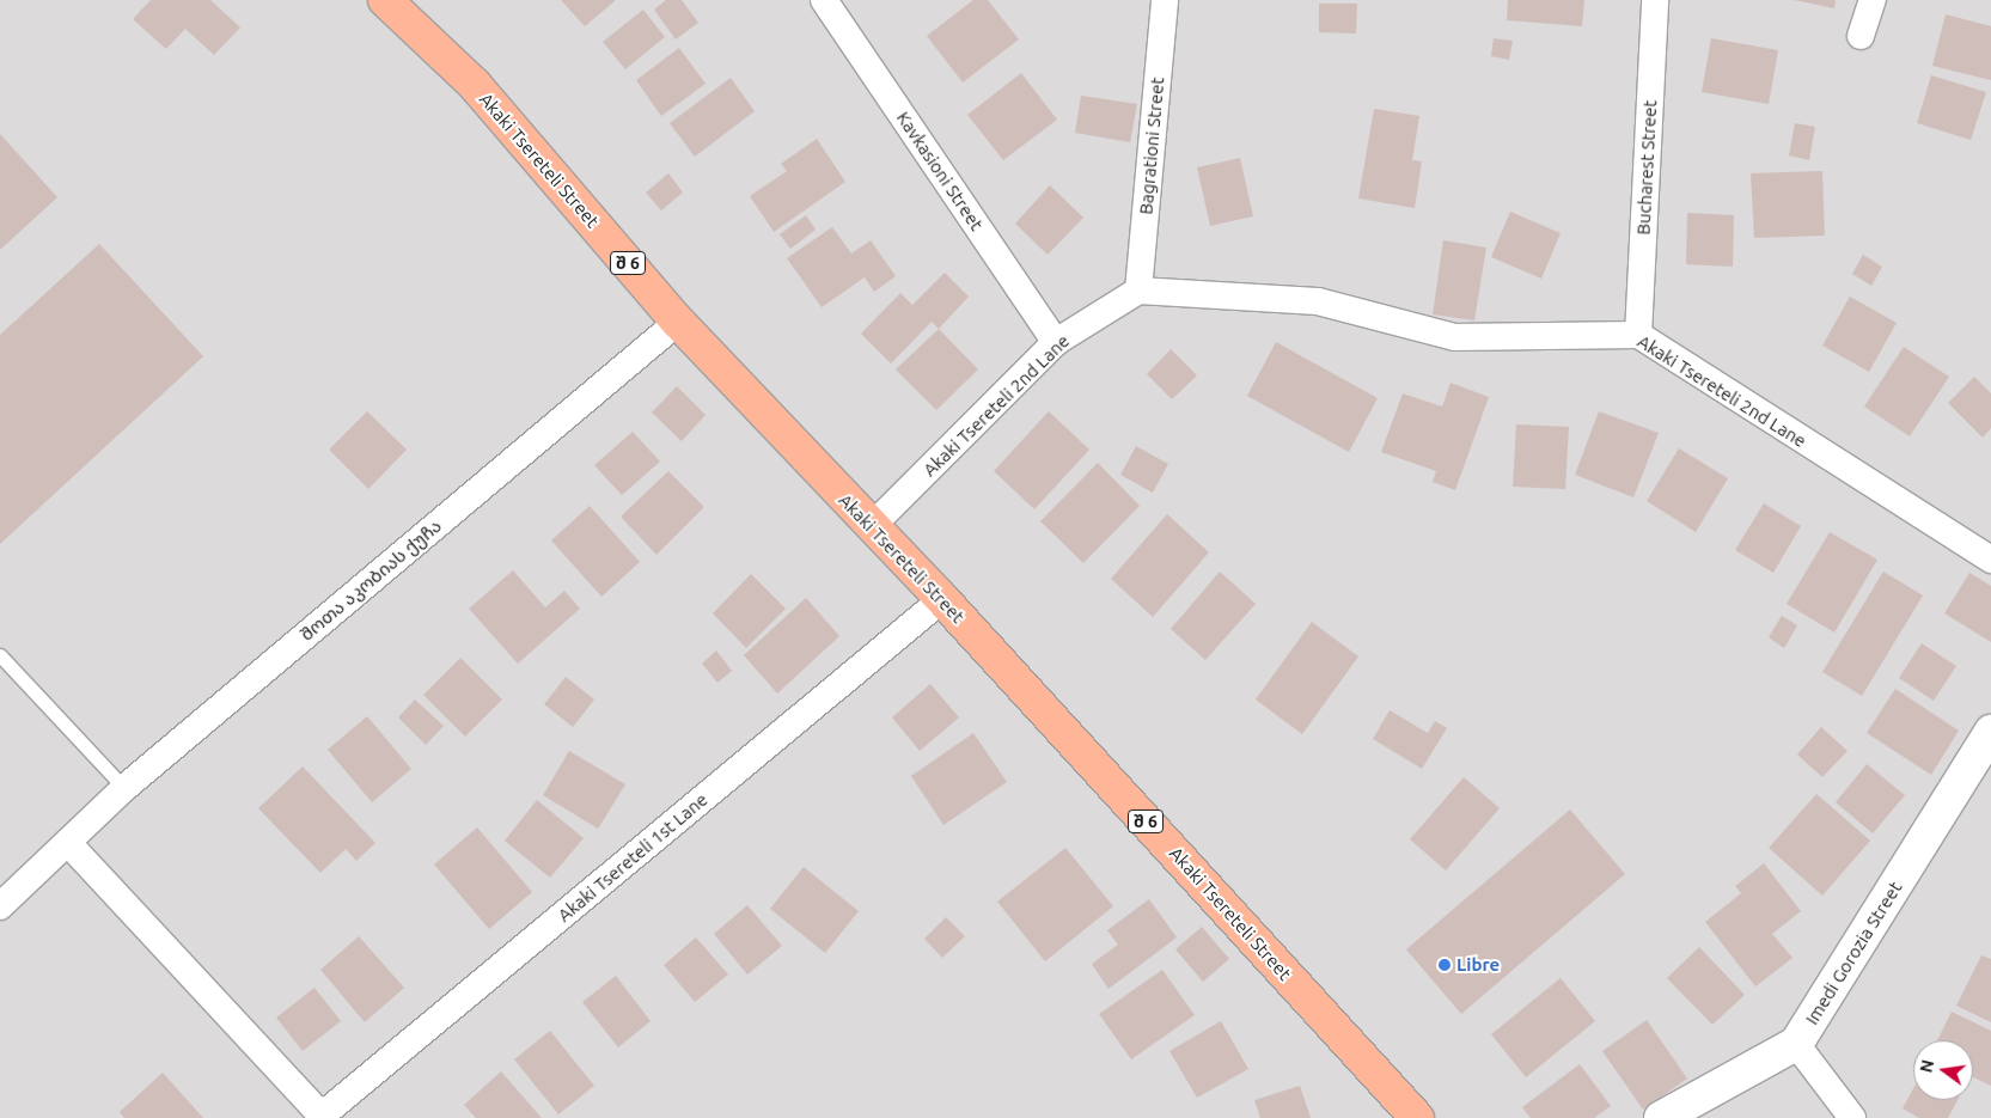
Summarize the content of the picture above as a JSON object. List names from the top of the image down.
{
  "streets": {
    "main road": ["Akaki Tsereteli Street", "შ 6"],
    "street": [
      "Bagrationi Street",
      "Bucharest Street",
      "Kavkasioni Street",
      "Akaki Tsereteli 2nd Lane",
      "შოთა აკობიას ქუჩა",
      "Akaki Tsereteli 1st Lane",
      "Imedi Gorozia Street"
    ]
  },
  "crossings": [
    ["Bagrationi Street", "Akaki Tsereteli 2nd Lane"],
    ["Akaki Tsereteli Street", "Akaki Tsereteli 2nd Lane"],
    ["Akaki Tsereteli Street", "შოთა აკობიას ქუჩა"],
    ["Akaki Tsereteli Street", "Akaki Tsereteli 1st Lane"],
    ["Bucharest Street", "Akaki Tsereteli 2nd Lane"],
    ["Kavkasioni Street", "Akaki Tsereteli 2nd Lane"]
  ],
  "places": ["Libre"],
  "north": "left"
}
